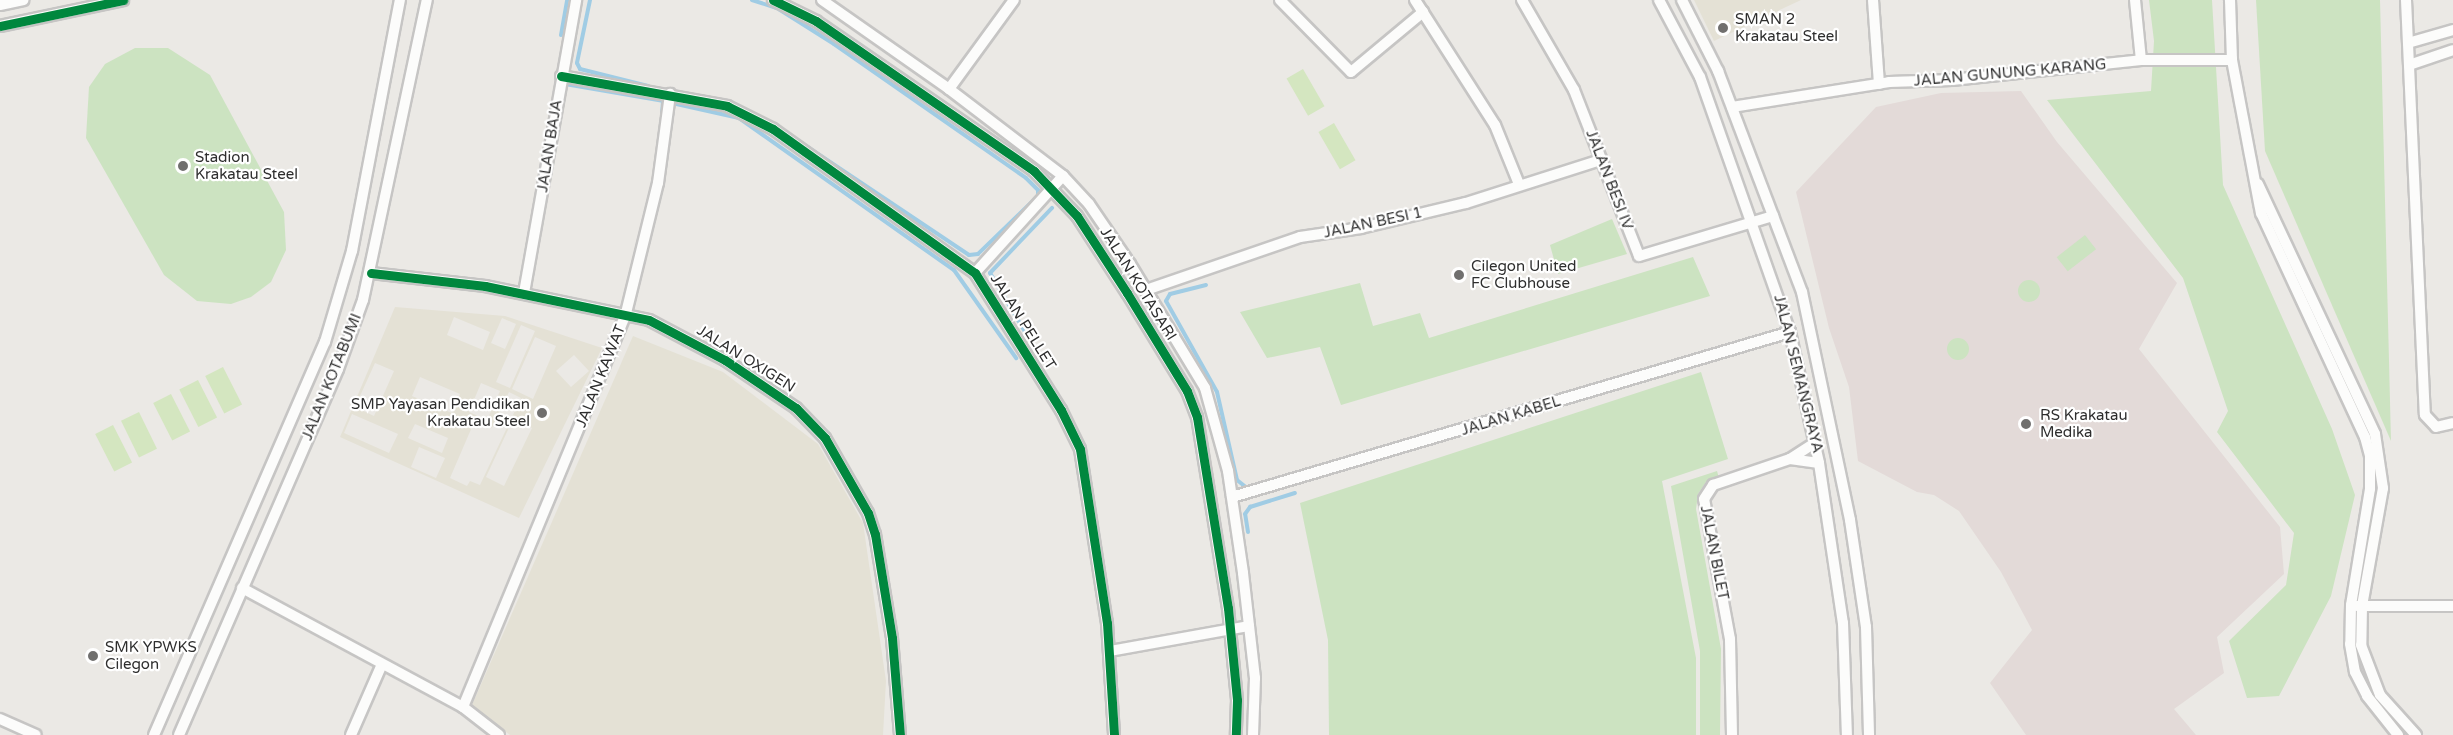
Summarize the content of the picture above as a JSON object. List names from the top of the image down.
{
  "streets": {
    "street": [
      "JALAN GUNUNG KARANG",
      "JALAN BAJA",
      "JALAN BESI IV",
      "JALAN BESI 1",
      "JALAN KOTASARI",
      "JALAN PELLET",
      "JALAN OXIGEN",
      "JALAN SEMANGRAYA",
      "JALAN KAWAT",
      "JALAN KOTABUMI",
      "JALAN KABEL",
      "JALAN BILET"
    ]
  },
  "crossings": [
    ["JALAN GUNUNG KARANG", "JALAN SEMANGRAYA"],
    ["JALAN BAJA", "JALAN PELLET"],
    ["JALAN BAJA", "JALAN OXIGEN"],
    ["JALAN BESI IV", "JALAN BESI 1"],
    ["JALAN BESI IV", "JALAN SEMANGRAYA"],
    ["JALAN BESI 1", "JALAN KOTASARI"],
    ["JALAN KOTASARI", "JALAN KABEL"],
    ["JALAN PELLET", "JALAN KAWAT"],
    ["JALAN OXIGEN", "JALAN KAWAT"],
    ["JALAN OXIGEN", "JALAN KOTABUMI"],
    ["JALAN SEMANGRAYA", "JALAN KABEL"],
    ["JALAN SEMANGRAYA", "JALAN BILET"]
  ],
  "places": [
    "SMAN 2 Krakatau Steel",
    "Stadion Krakatau Steel",
    "Cilegon United FC Clubhouse",
    "SMP Yayasan Pendidikan Krakatau Steel",
    "RS Krakatau Medika",
    "SMK YPWKS Cilegon"
  ]
}
